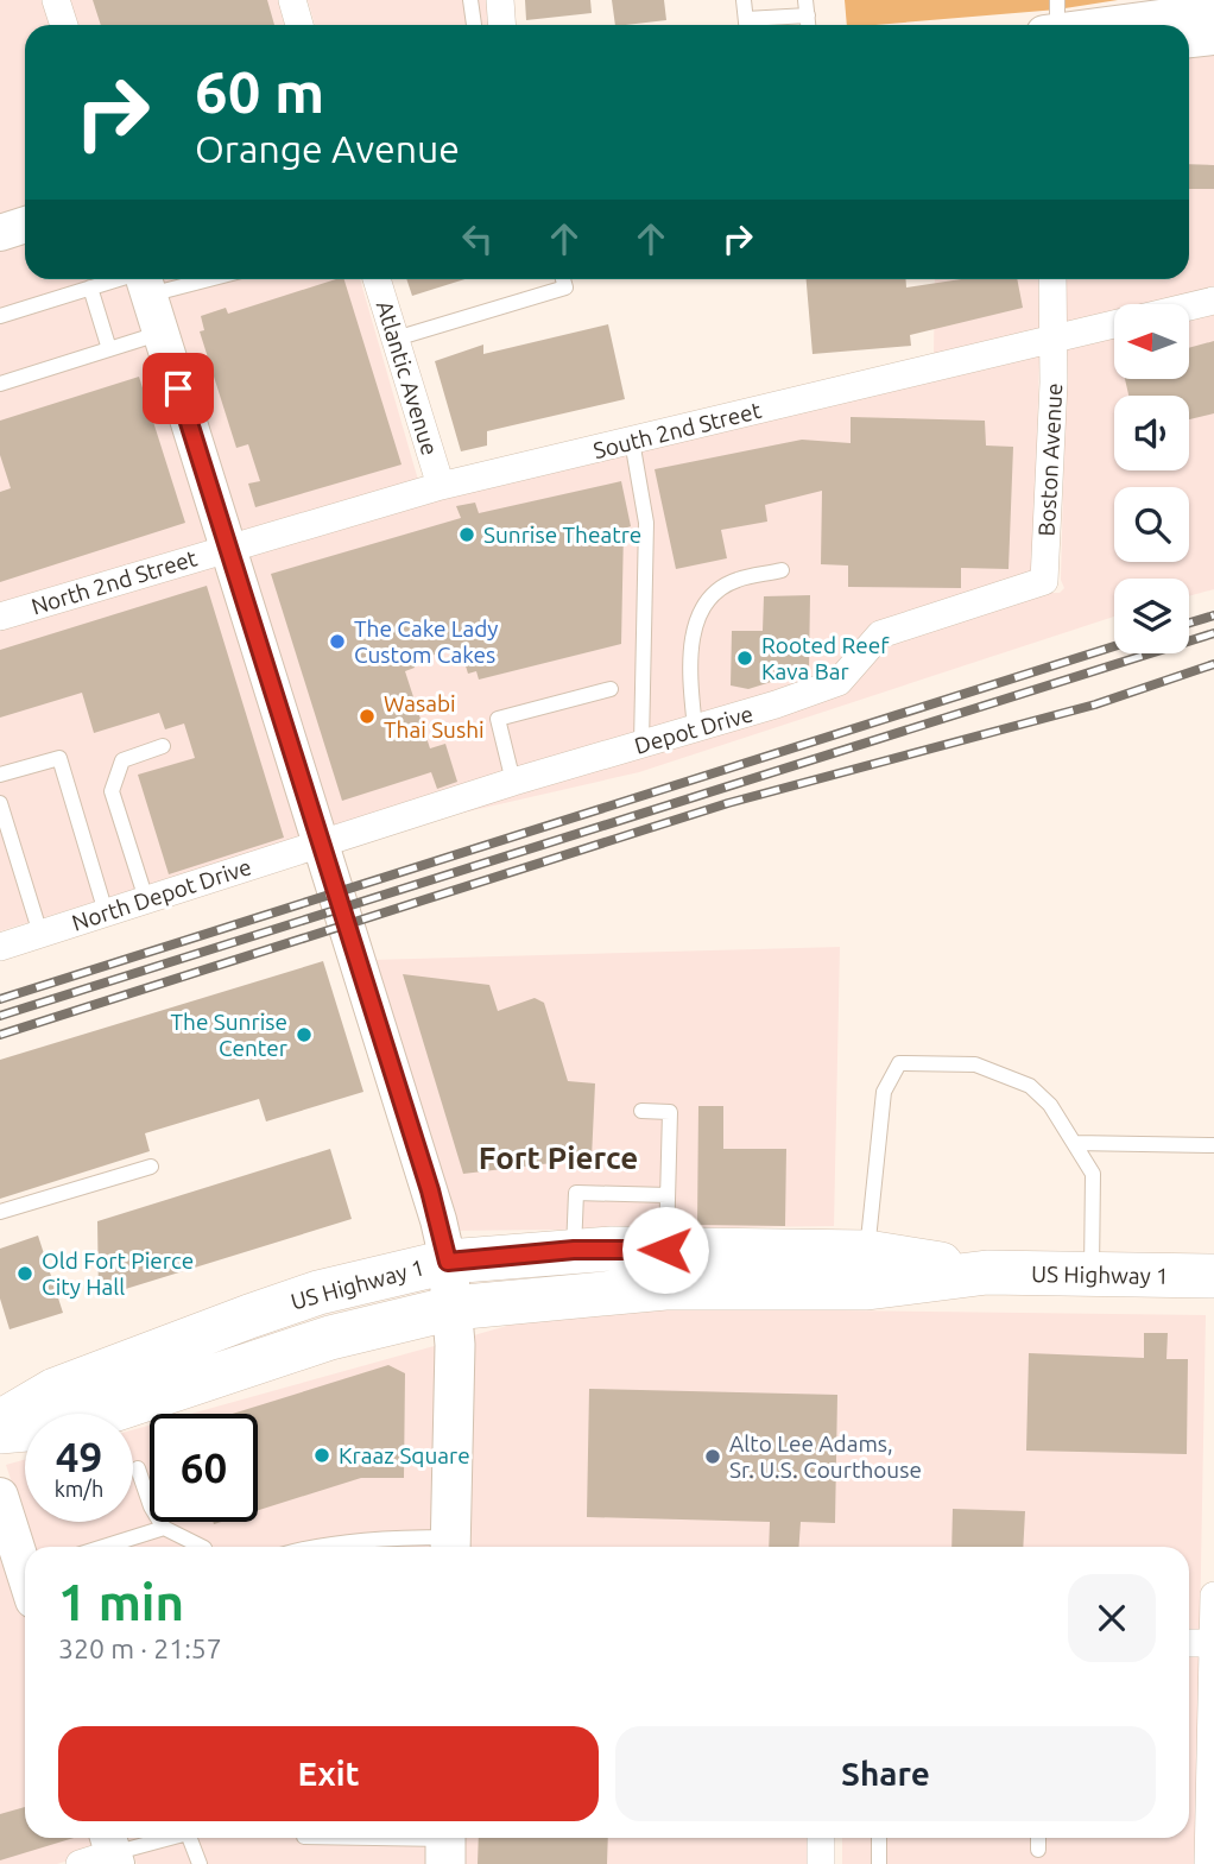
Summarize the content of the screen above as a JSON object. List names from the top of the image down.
{
  "streets": {
    "main road": ["US Highway 1"],
    "street": [
      "Atlantic Avenue",
      "South 2nd Street",
      "Boston Avenue",
      "North 2nd Street",
      "Depot Drive",
      "North Depot Drive"
    ]
  },
  "crossings": [
    ["Atlantic Avenue", "South 2nd Street"],
    ["South 2nd Street", "Boston Avenue"],
    ["South 2nd Street", "North 2nd Street"],
    ["Boston Avenue", "Depot Drive"],
    ["Depot Drive", "North Depot Drive"]
  ],
  "districts": ["Fort Pierce"],
  "places": [
    "Sunrise Theatre",
    "The Cake Lady Custom Cakes",
    "Rooted Reef Kava Bar",
    "Wasabi Thai Sushi",
    "The Sunrise Center",
    "Old Fort Pierce City Hall",
    "Kraaz Square",
    "Alto Lee Adams, Sr. U.S. Courthouse"
  ],
  "north": "left",
  "page": {
    "turn": ["60 m", "Orange Avenue"],
    "speed": "49 km/h",
    "limit": "60",
    "heading": ["1 min", "320 m · 21:57"],
    "buttons": ["Exit", "Share"]
  }
}
